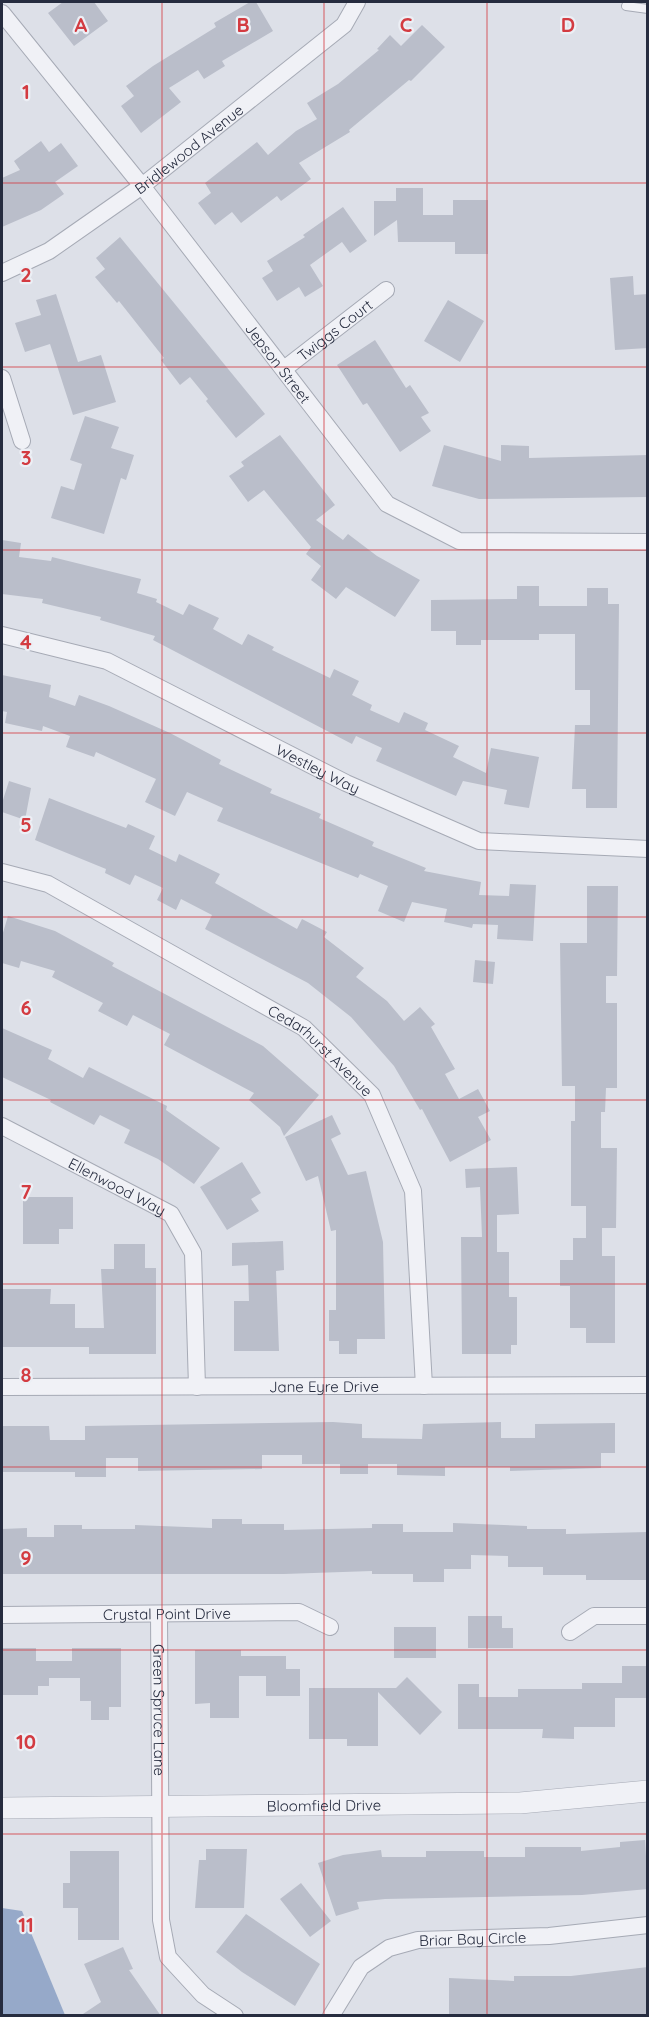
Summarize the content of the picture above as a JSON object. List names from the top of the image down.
{
  "streets": {
    "street": [
      "Bridlewood Avenue",
      "Twiggs Court",
      "Jepson Street",
      "Westley Way",
      "Cedarhurst Avenue",
      "Ellenwood Way",
      "Jane Eyre Drive",
      "Crystal Point Drive",
      "Green Spruce Lane",
      "Bloomfield Drive",
      "Briar Bay Circle"
    ]
  },
  "crossings": [
    ["Bridlewood Avenue", "Jepson Street"],
    ["Twiggs Court", "Jepson Street"],
    ["Cedarhurst Avenue", "Jane Eyre Drive"],
    ["Ellenwood Way", "Jane Eyre Drive"],
    ["Crystal Point Drive", "Green Spruce Lane"],
    ["Green Spruce Lane", "Bloomfield Drive"]
  ],
  "grid": {
    "columns": [
      "A",
      "B",
      "C",
      "D"
    ],
    "rows": [
      "1",
      "2",
      "3",
      "4",
      "5",
      "6",
      "7",
      "8",
      "9",
      "10",
      "11"
    ]
  }
}
